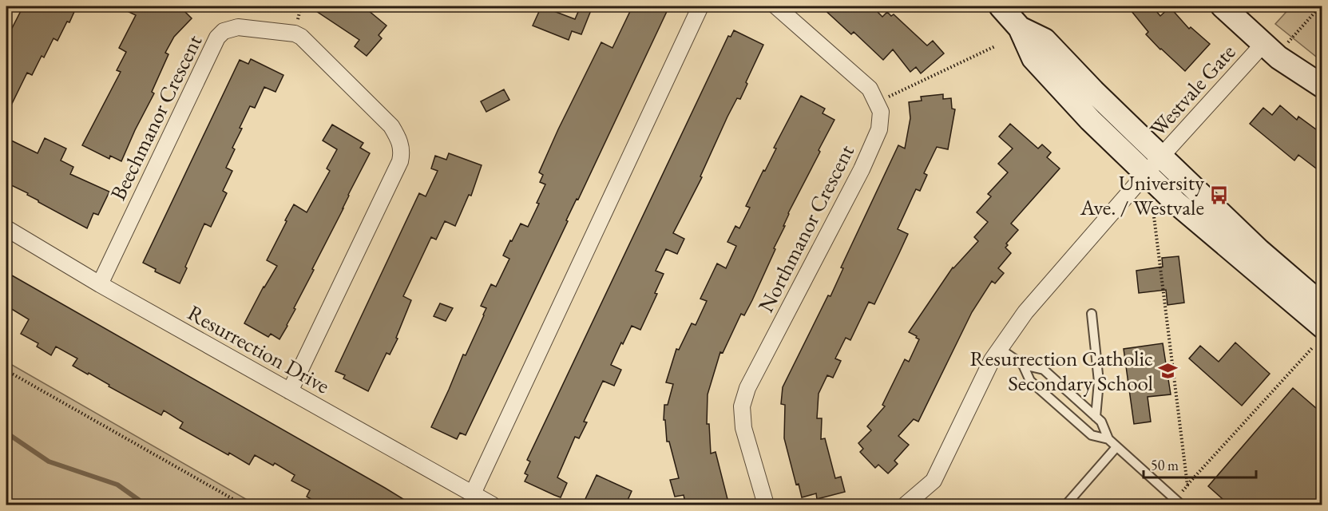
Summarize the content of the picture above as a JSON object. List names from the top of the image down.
{
  "streets": {
    "street": [
      "Westvale Gate",
      "Beechmanor Crescent",
      "Northmanor Crescent",
      "Resurrection Drive"
    ]
  },
  "crossings": [
    ["Beechmanor Crescent", "Resurrection Drive"]
  ],
  "places": {
    "bus stop": ["University Ave. / Westvale"],
    "school or university": ["Resurrection Catholic Secondary School"]
  },
  "scale_bar": "50 m"
}
